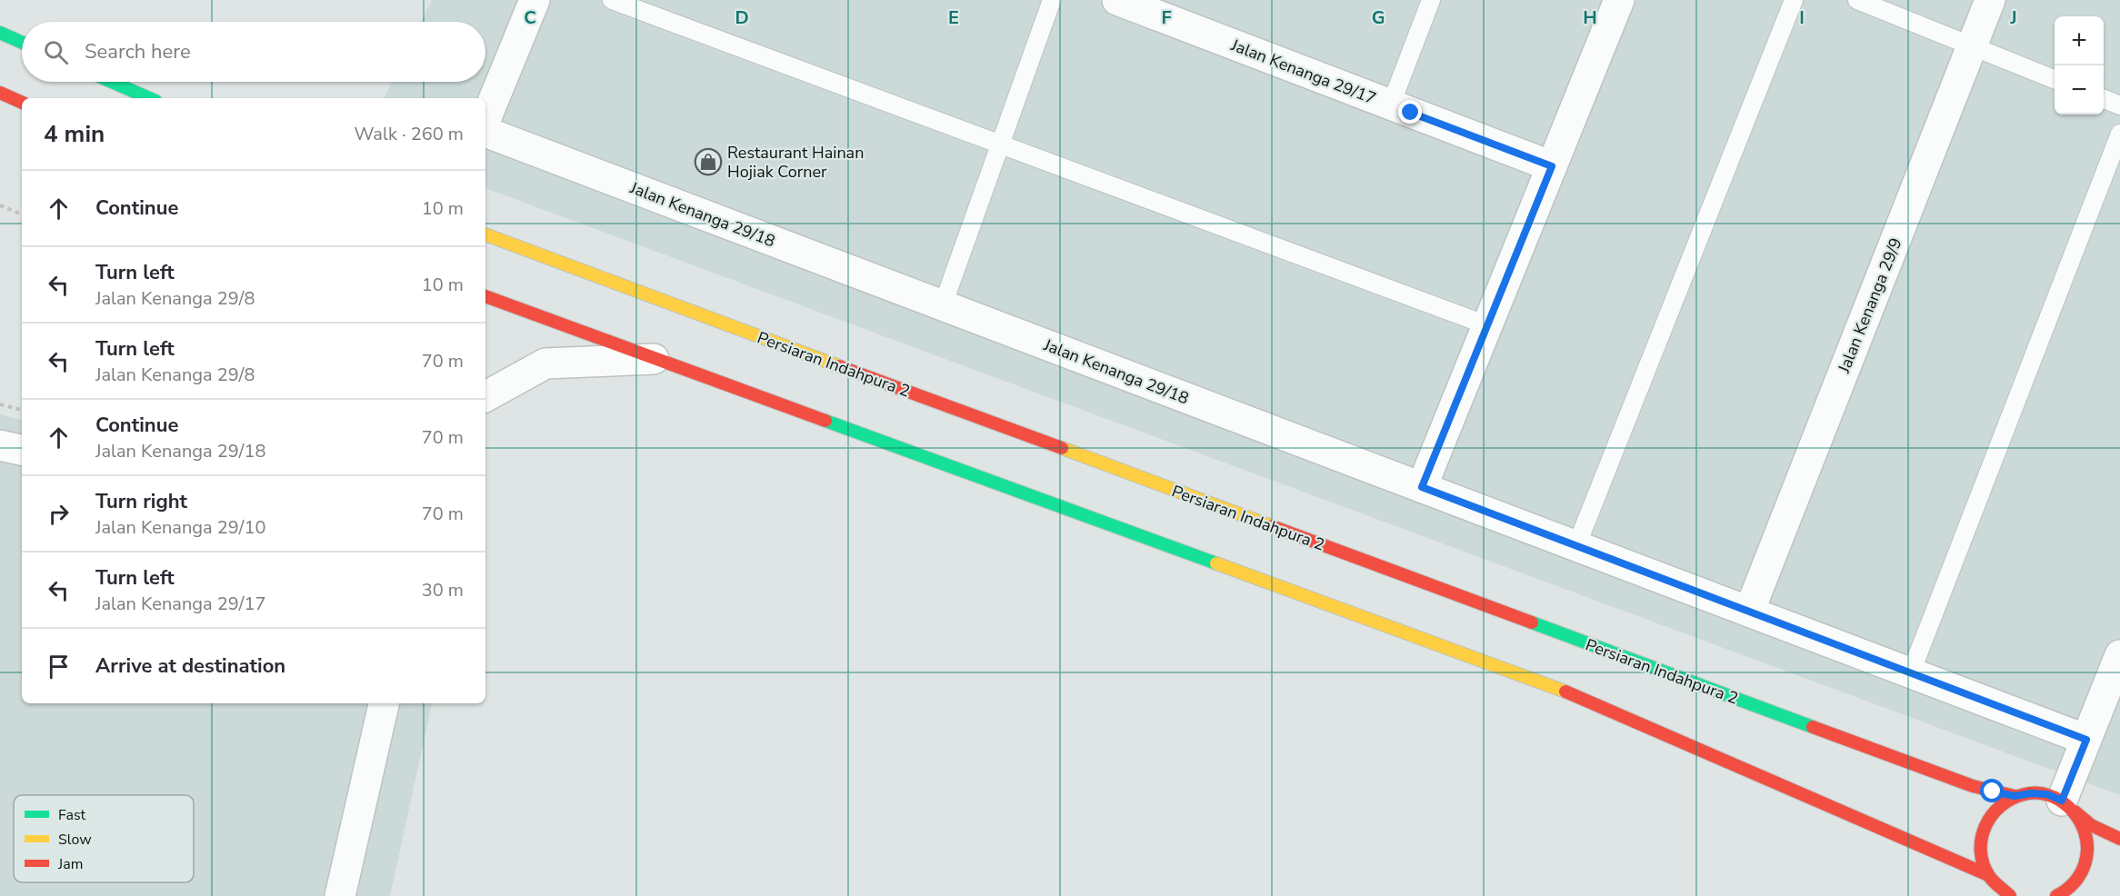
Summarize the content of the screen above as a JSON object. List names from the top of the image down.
{
  "streets": {
    "street": [
      "Jalan Kenanga 29/17",
      "Jalan Kenanga 29/18",
      "Jalan Kenanga 29/9",
      "Persiaran Indahpura 2"
    ]
  },
  "crossings": [
    ["Jalan Kenanga 29/18", "Jalan Kenanga 29/9"]
  ],
  "places": {
    "shop": ["Restaurant Hainan Hojiak Corner"]
  },
  "legend": ["Fast", "Slow", "Jam"],
  "page": {
    "map_buttons": ["+", "−"],
    "search": "Search here",
    "heading": ["4 min", "Walk · 260 m"],
    "list": [
      ["Continue", "10 m"],
      ["Turn left", "Jalan Kenanga 29/8", "10 m"],
      ["Turn left", "Jalan Kenanga 29/8", "70 m"],
      ["Continue", "Jalan Kenanga 29/18", "70 m"],
      ["Turn right", "Jalan Kenanga 29/10", "70 m"],
      ["Turn left", "Jalan Kenanga 29/17", "30 m"],
      "Arrive at destination"
    ]
  },
  "grid": {
    "columns": [
      "C",
      "D",
      "E",
      "F",
      "G",
      "H",
      "I",
      "J"
    ]
  }
}
